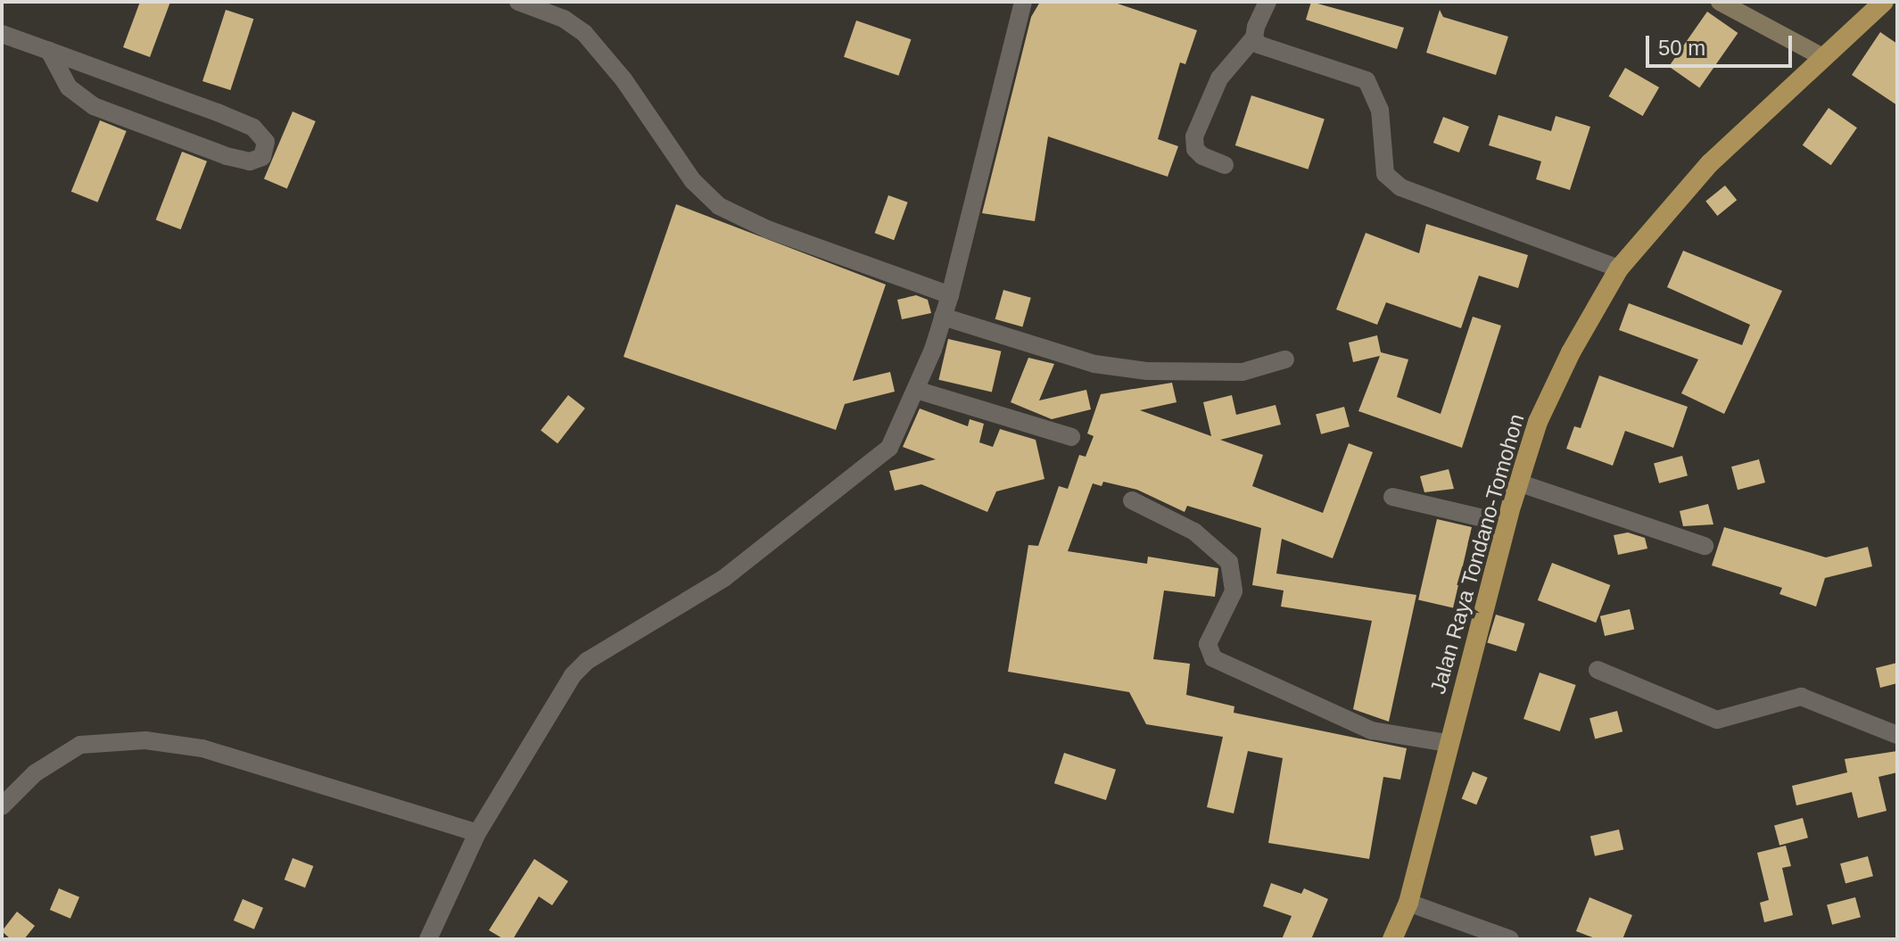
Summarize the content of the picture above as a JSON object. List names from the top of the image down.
{
  "streets": {
    "highway": ["Jalan Raya Tondano-Tomohon"]
  },
  "scale_bar": "50 m"
}
